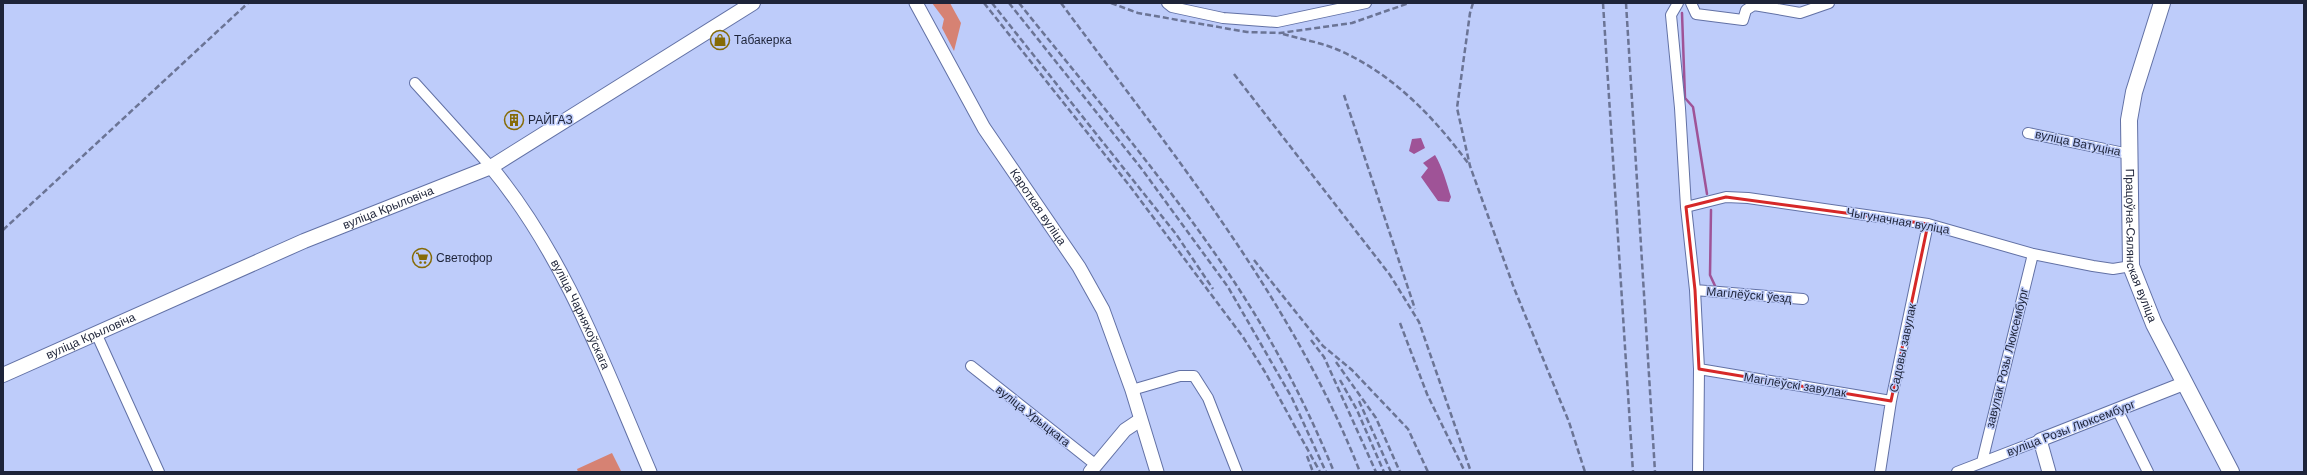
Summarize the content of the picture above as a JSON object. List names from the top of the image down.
{
  "streets": {
    "main road": ["вуліца Крыловіча", "Працоўна-Сялянская вуліца"],
    "street": [
      "вуліца Ватуціна",
      "Кароткая вуліца",
      "Чыгуначная вуліца",
      "Магілёўскі ўезд",
      "вуліца Чарняхоўскага",
      "Садовы завулак",
      "завулак Розы Люксембург",
      "Магілёўскі завулак",
      "вуліца Урыцкага",
      "вуліца Розы Люксембург"
    ]
  },
  "crossings": [
    ["вуліца Ватуціна", "Працоўна-Сялянская вуліца"],
    ["вуліца Крыловіча", "вуліца Чарняхоўскага"],
    ["Чыгуначная вуліца", "Працоўна-Сялянская вуліца"],
    ["Чыгуначная вуліца", "Садовы завулак"],
    ["Чыгуначная вуліца", "завулак Розы Люксембург"],
    ["Працоўна-Сялянская вуліца", "вуліца Розы Люксембург"],
    ["Садовы завулак", "Магілёўскі завулак"],
    ["завулак Розы Люксембург", "вуліца Розы Люксембург"]
  ],
  "places": {
    "shop": ["Табакерка"],
    "building": ["РАЙГАЗ"],
    "supermarket": ["Светофор"]
  }
}
